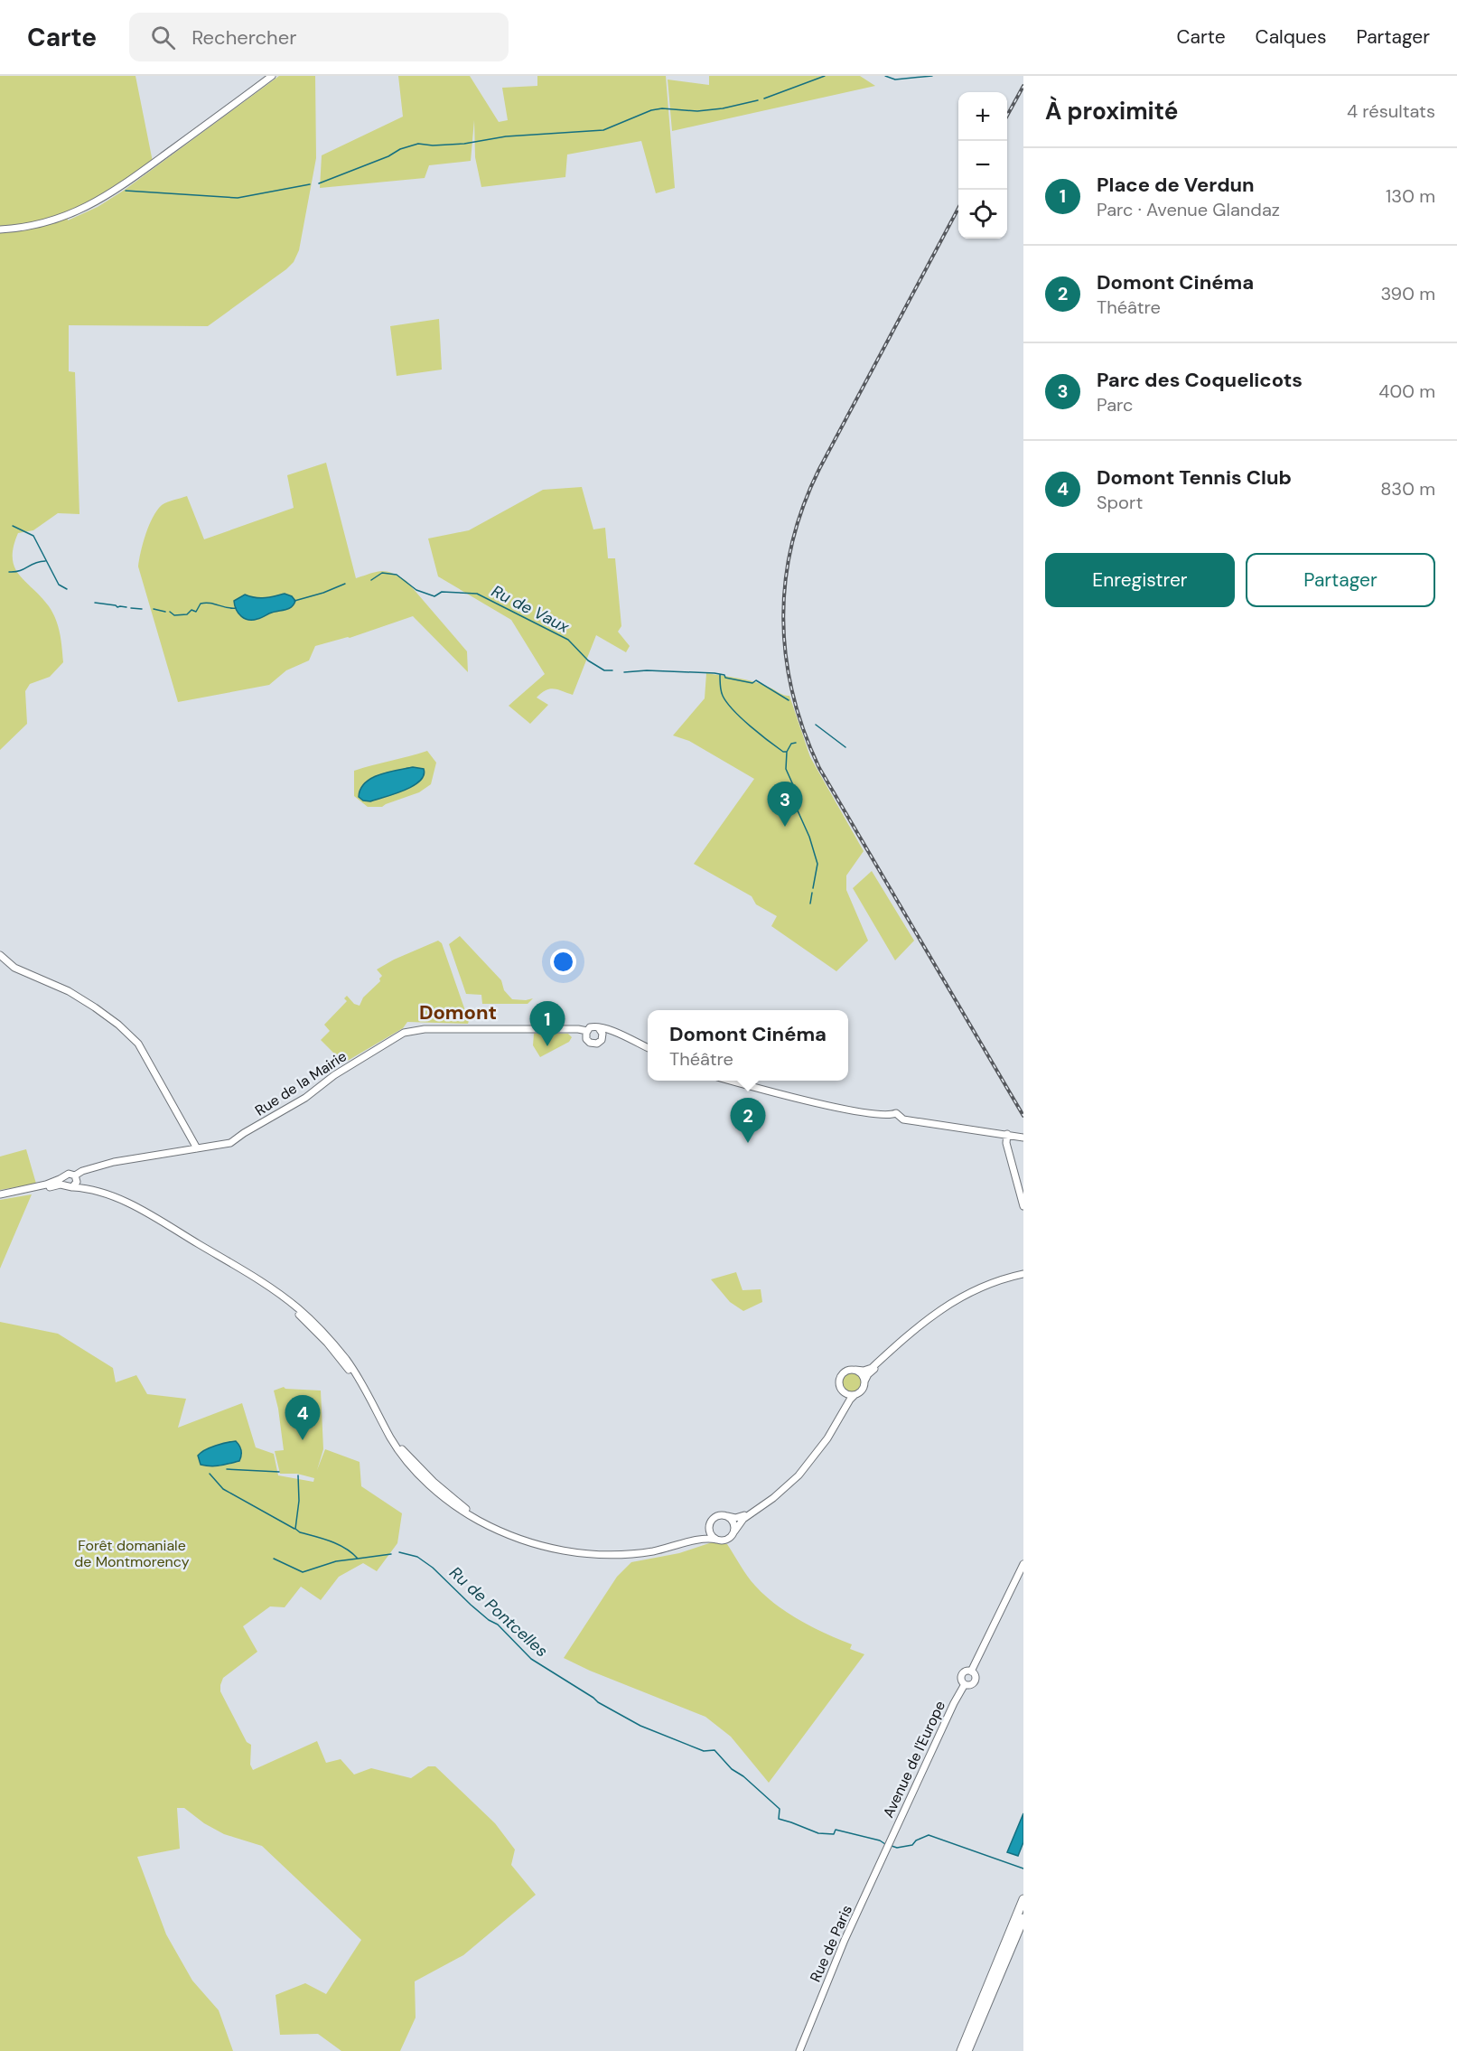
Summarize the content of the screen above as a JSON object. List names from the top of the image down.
{
  "streets": {
    "main road": ["Rue de la Mairie", "Avenue de l'Europe", "Rue de Paris"]
  },
  "crossings": [
    ["Avenue de l'Europe", "Rue de Paris"]
  ],
  "districts": ["Domont"],
  "water": ["Ru de Vaux", "Ru de Pontcelles"],
  "parks": ["Forêt domaniale de Montmorency"],
  "page": {
    "header": "Carte",
    "search": "Rechercher",
    "nav": ["Carte", "Calques", "Partager"],
    "heading": ["À proximité", "4 résultats"],
    "map_buttons": ["+", "−"],
    "list": [
      {
        "mark": "1",
        "name": "Place de Verdun",
        "note": "Parc · Avenue Glandaz",
        "value": "130 m"
      },
      {
        "mark": "2",
        "name": "Domont Cinéma",
        "note": "Théâtre",
        "value": "390 m"
      },
      {
        "mark": "3",
        "name": "Parc des Coquelicots",
        "note": "Parc",
        "value": "400 m"
      },
      {
        "mark": "4",
        "name": "Domont Tennis Club",
        "note": "Sport",
        "value": "830 m"
      }
    ],
    "buttons": ["Enregistrer", "Partager"],
    "pins": [
      "3",
      "1",
      "2",
      "4"
    ],
    "popup": ["Domont Cinéma", "Théâtre"]
  }
}
